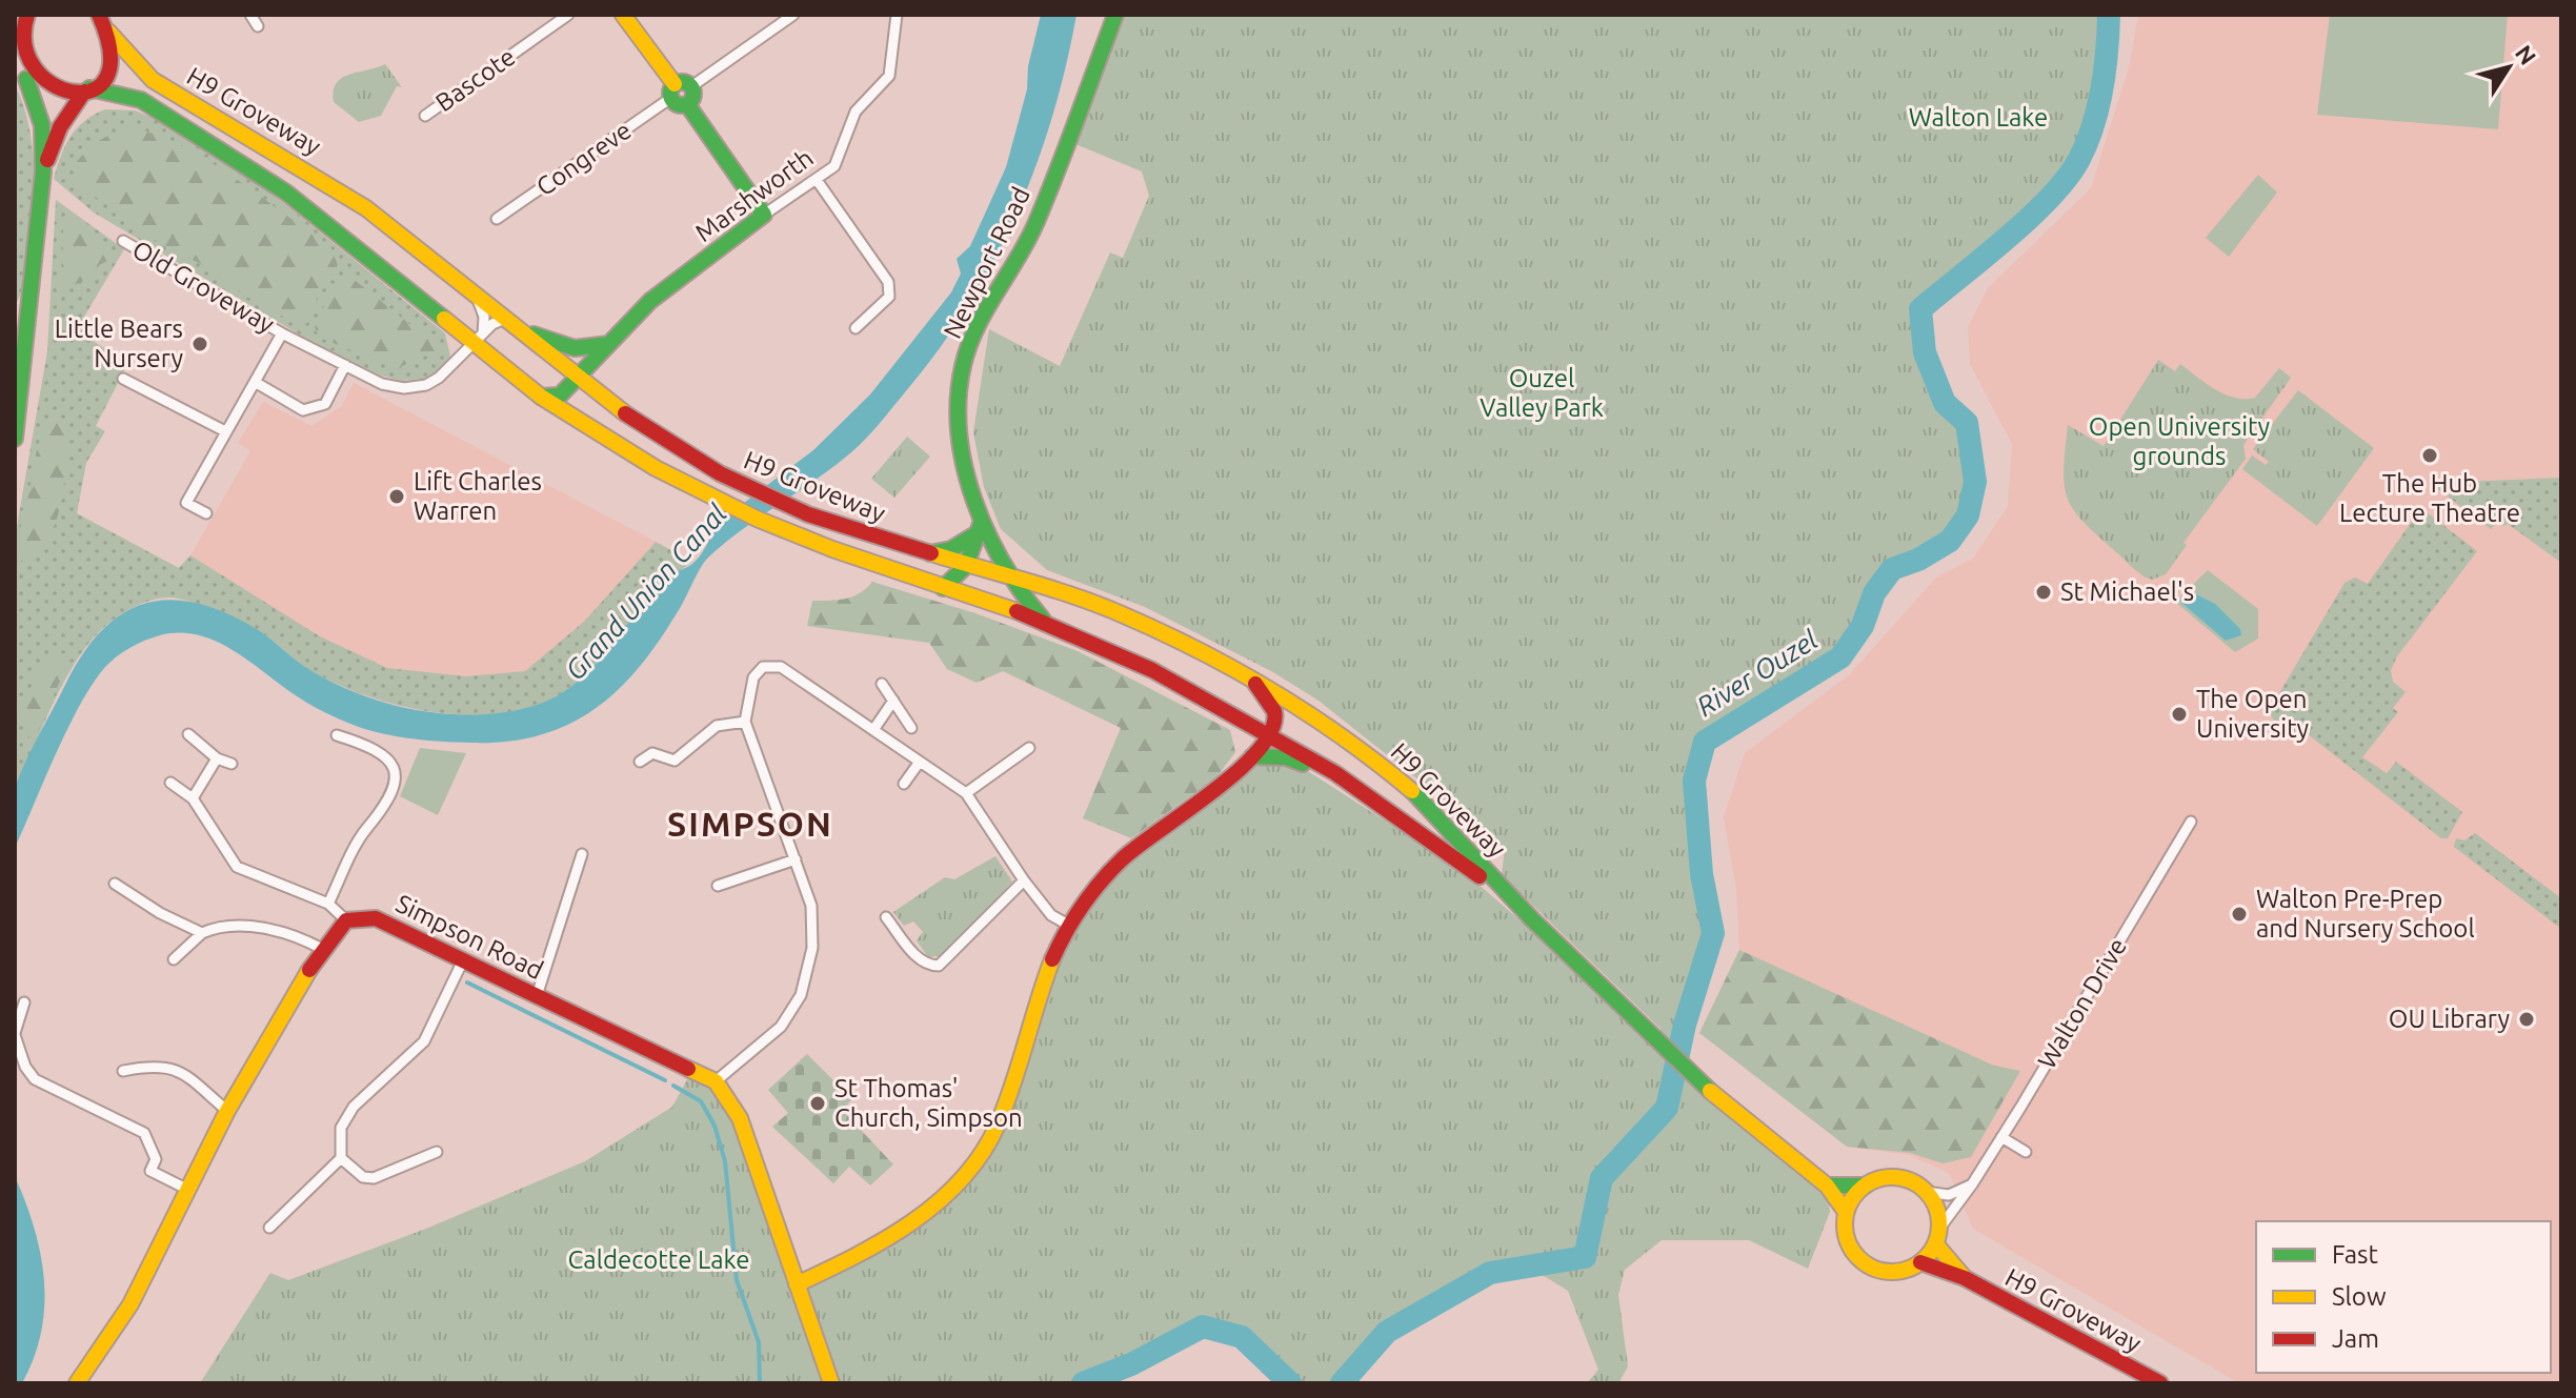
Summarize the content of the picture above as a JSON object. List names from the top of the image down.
{
  "streets": {
    "street": [
      "Bascote",
      "H9 Groveway",
      "Congreve",
      "Marshworth",
      "Newport Road",
      "Old Groveway",
      "Simpson Road",
      "Walton Drive"
    ]
  },
  "crossings": [
    ["H9 Groveway", "Marshworth"],
    ["H9 Groveway", "Newport Road"],
    ["H9 Groveway", "Old Groveway"],
    ["H9 Groveway", "Walton Drive"]
  ],
  "districts": ["SIMPSON"],
  "water": ["Grand Union Canal", "River Ouzel"],
  "parks": [
    "Walton Lake",
    "Ouzel Valley Park",
    "Open University grounds",
    "Caldecotte Lake"
  ],
  "places": [
    "Little Bears Nursery",
    "The Hub Lecture Theatre",
    "Lift Charles Warren",
    "St Michael's",
    "The Open University",
    "Walton Pre-Prep and Nursery School",
    "OU Library",
    "St Thomas' Church, Simpson"
  ],
  "legend": ["Fast", "Slow", "Jam"],
  "north": "top right"
}
